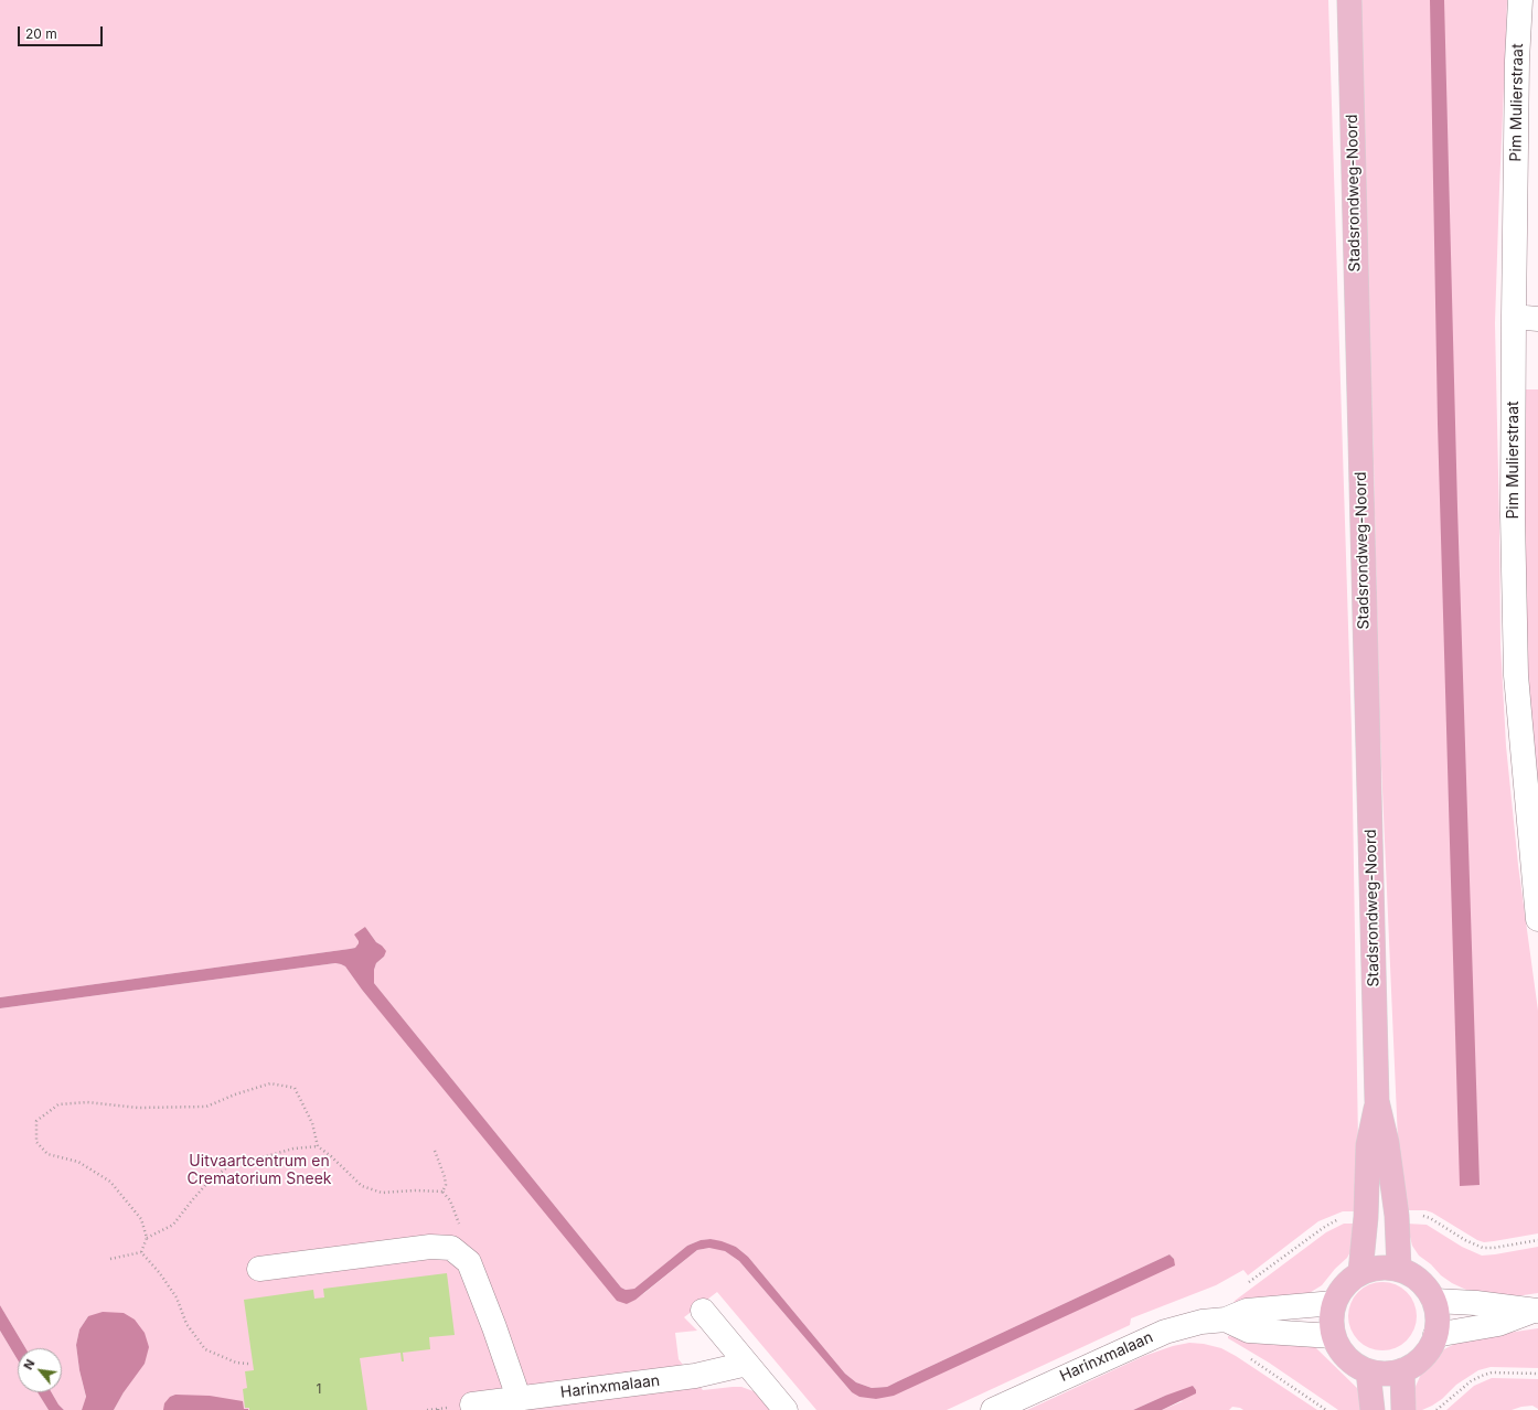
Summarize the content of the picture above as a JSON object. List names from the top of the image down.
{
  "streets": {
    "main road": ["Stadsrondweg-Noord"],
    "street": ["Pim Mulierstraat", "Harinxmalaan"]
  },
  "crossings": [
    ["Stadsrondweg-Noord", "Harinxmalaan"]
  ],
  "parks": ["Uitvaartcentrum en Crematorium Sneek"],
  "house_numbers": ["1"],
  "scale_bar": "20 m",
  "north": "top left"
}
